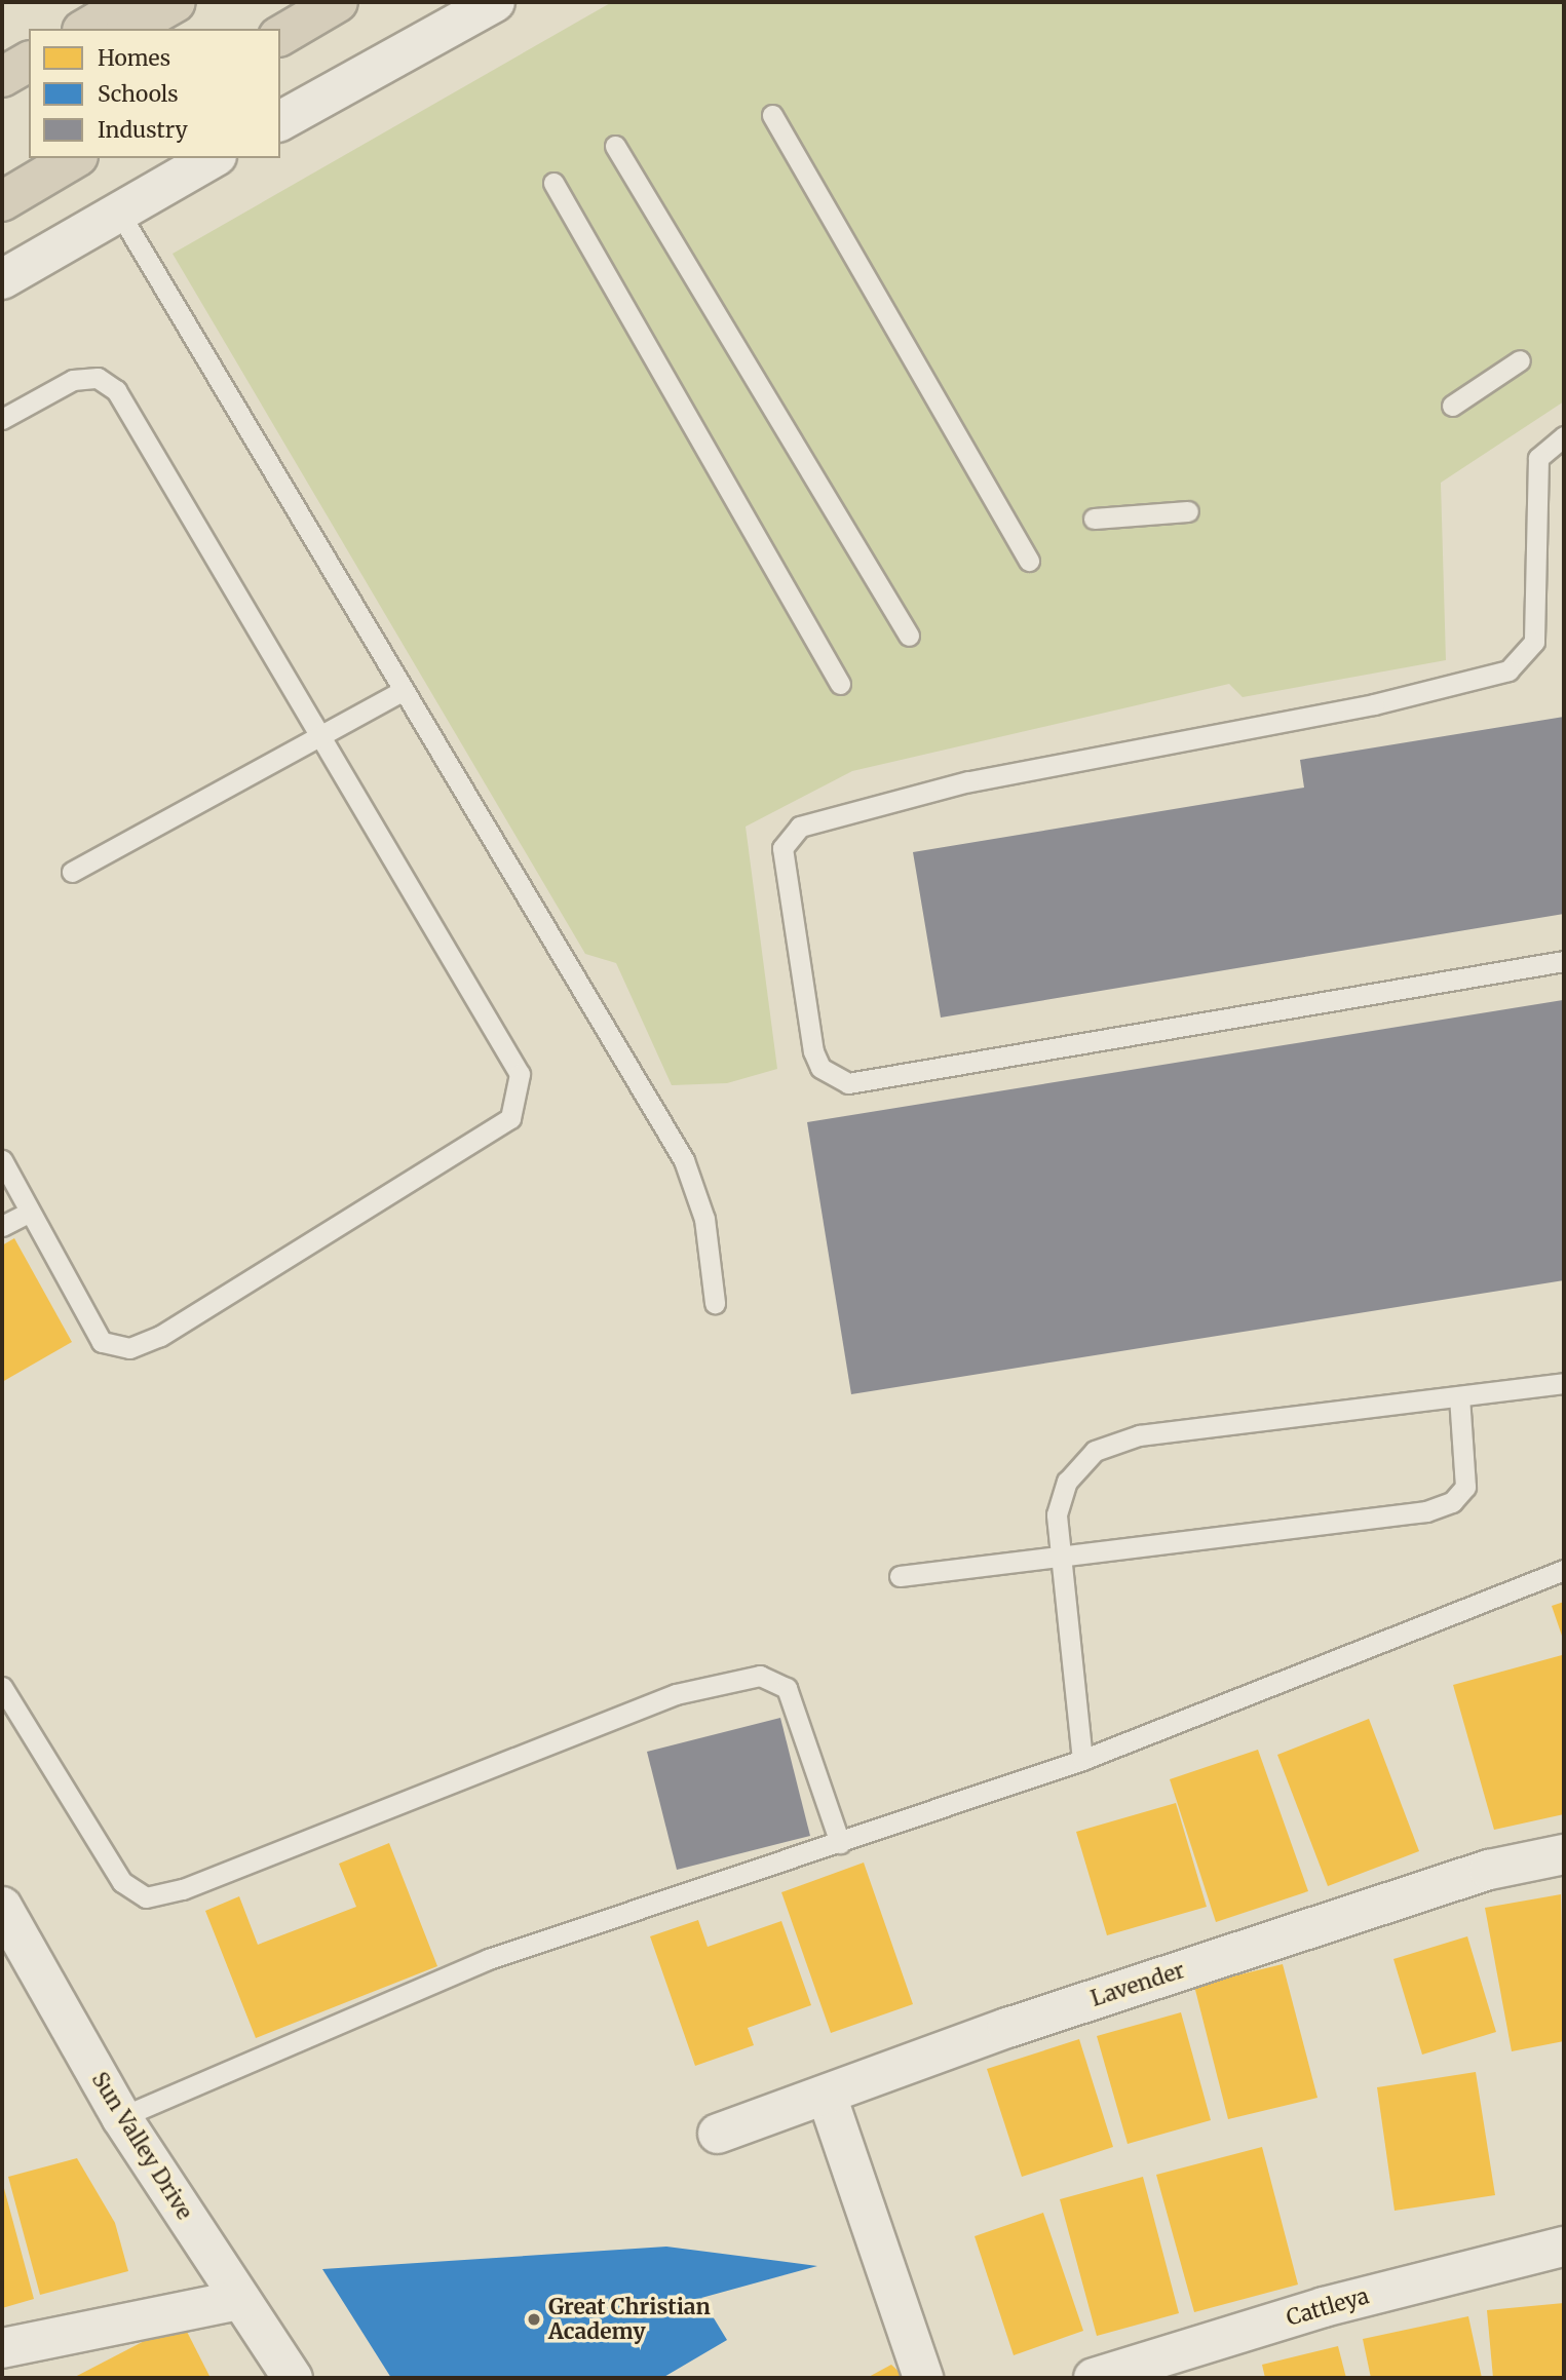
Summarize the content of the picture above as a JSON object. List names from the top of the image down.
{
  "streets": {
    "street": ["Lavender", "Sun Valley Drive", "Cattleya"]
  },
  "places": ["Great Christian Academy"],
  "legend": ["Homes", "Schools", "Industry"]
}
